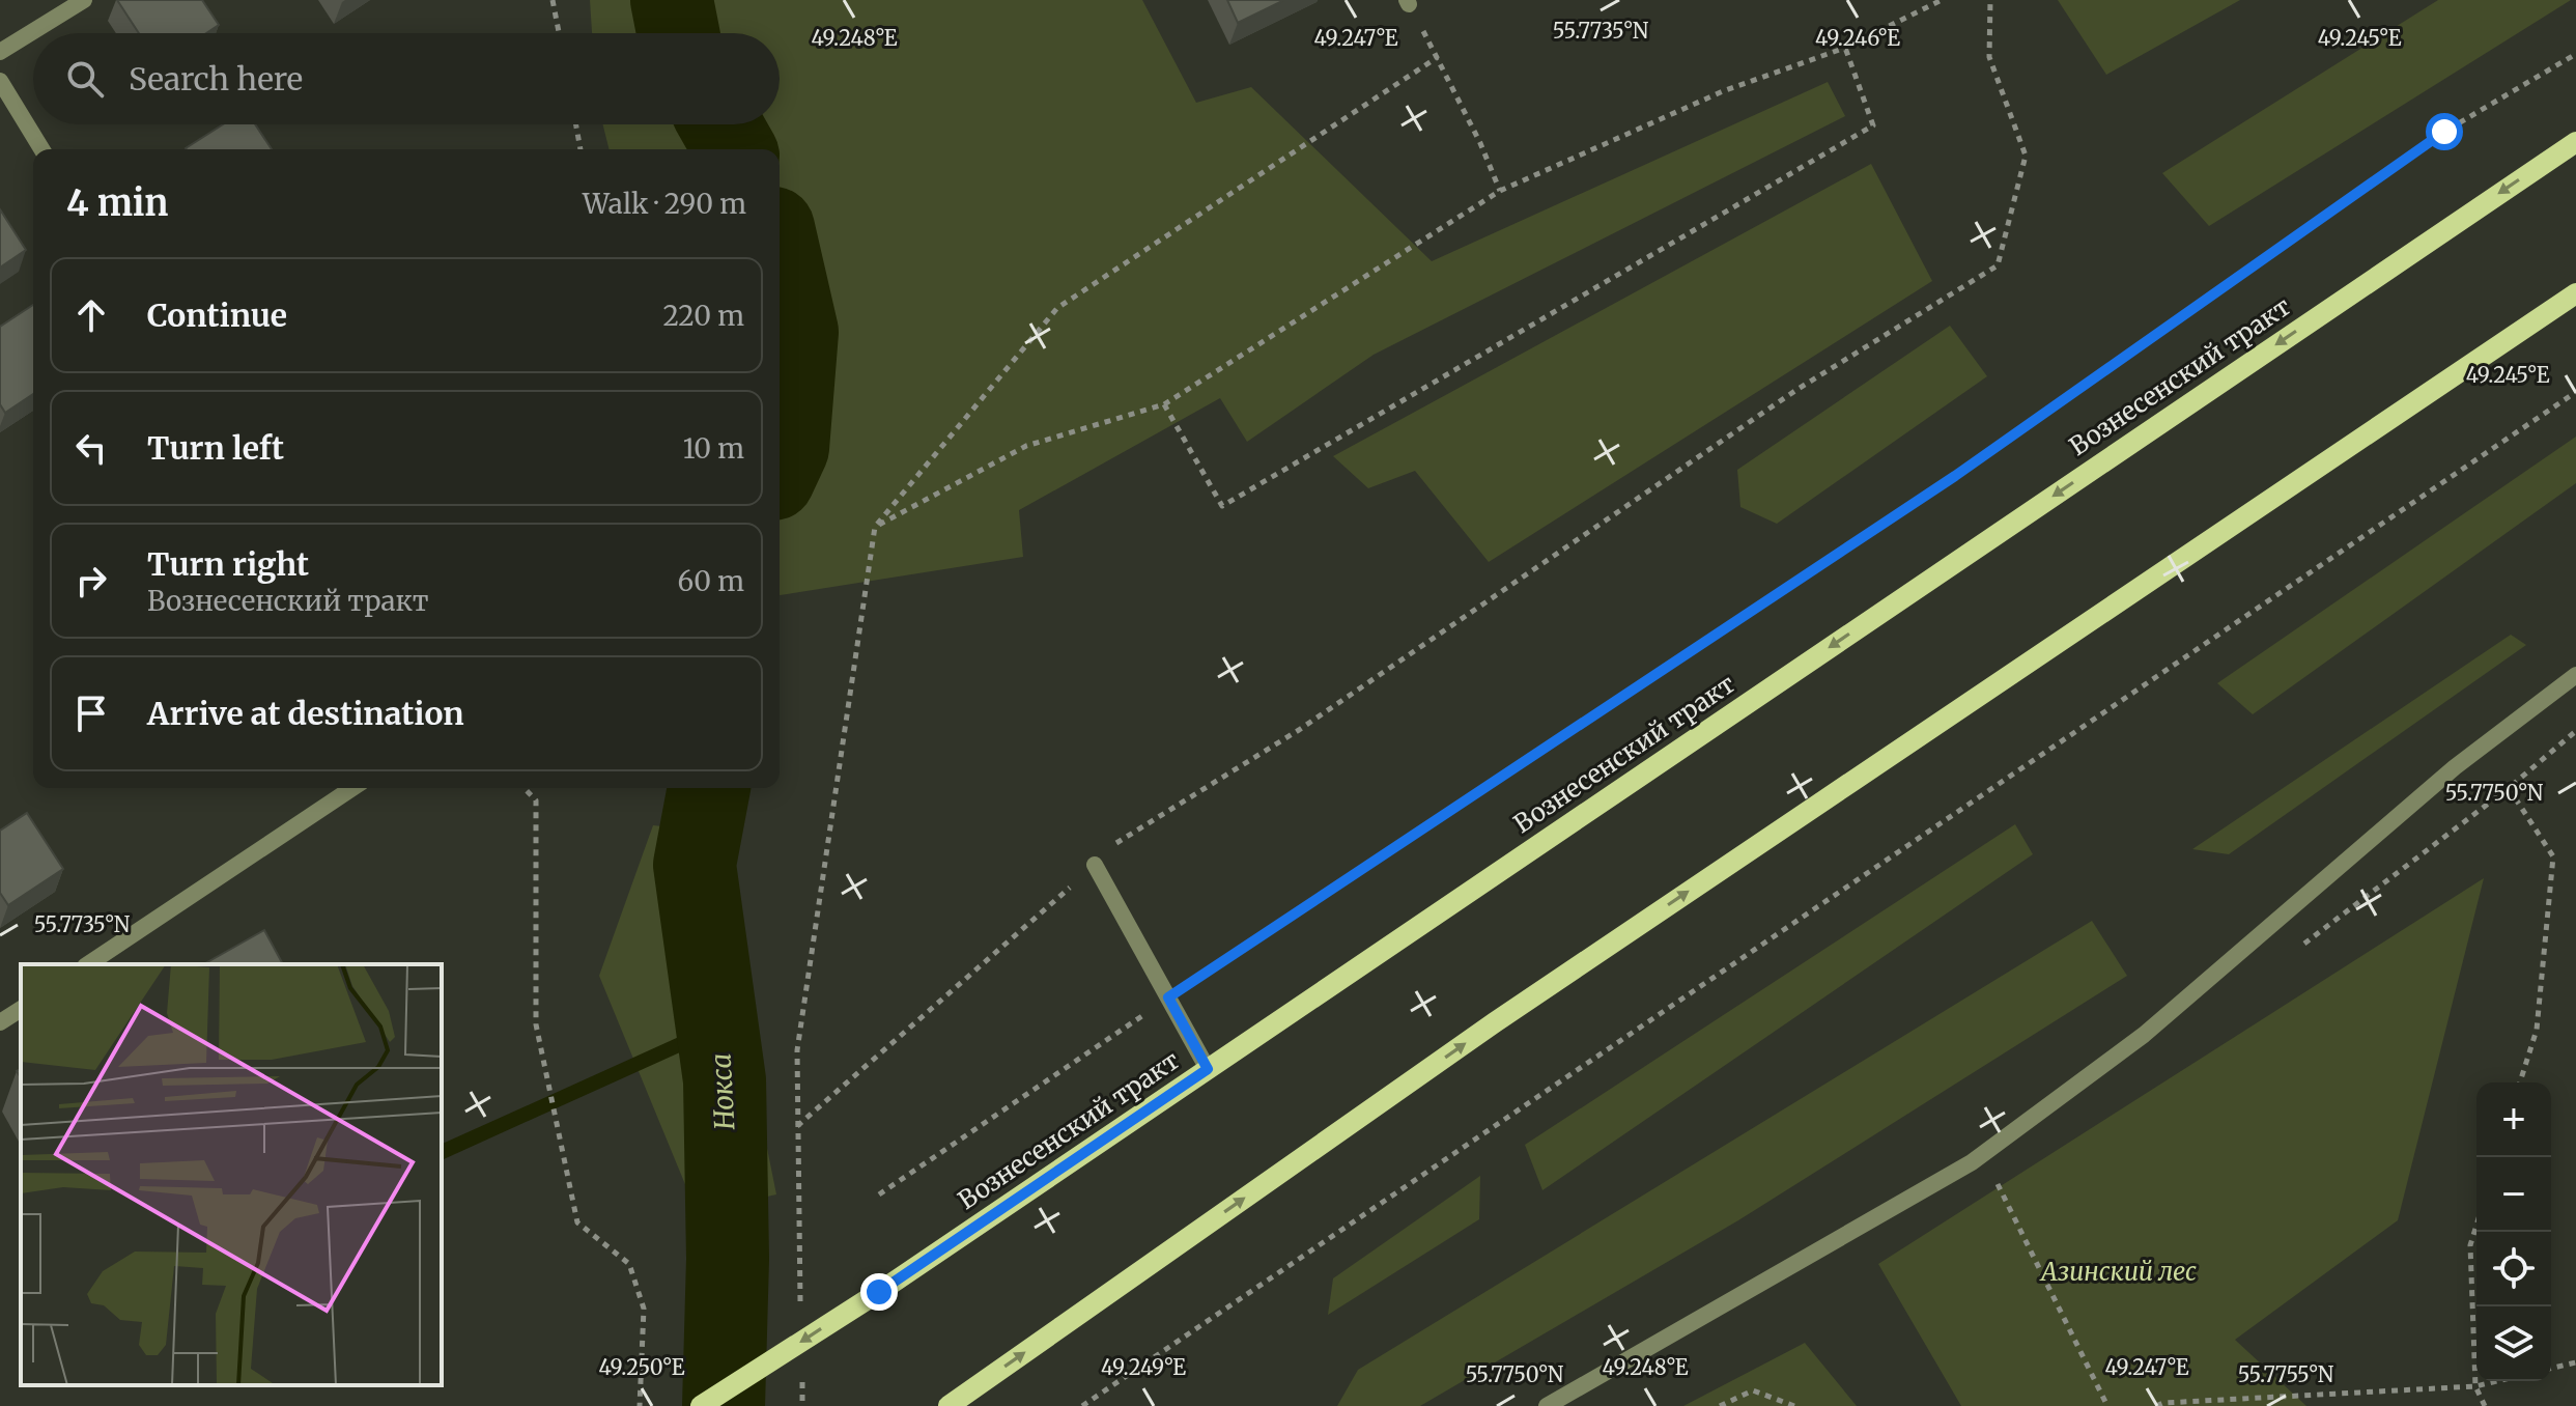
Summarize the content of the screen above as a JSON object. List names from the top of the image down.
{
  "streets": {
    "main road": ["Вознесенский тракт"]
  },
  "water": ["Нокса"],
  "parks": ["Азинский лес"],
  "page": {
    "search": "Search here",
    "heading": ["4 min", "Walk · 290 m"],
    "list": [
      ["Continue", "220 m"],
      ["Turn left", "10 m"],
      ["Turn right", "Вознесенский тракт", "60 m"],
      "Arrive at destination"
    ],
    "map_buttons": ["+", "−"]
  },
  "coordinates": [
    "55.7735°N",
    "49.248°E",
    "49.247°E",
    "49.246°E",
    "49.245°E",
    "55.7750°N",
    "49.250°E",
    "49.249°E",
    "55.7755°N"
  ]
}
